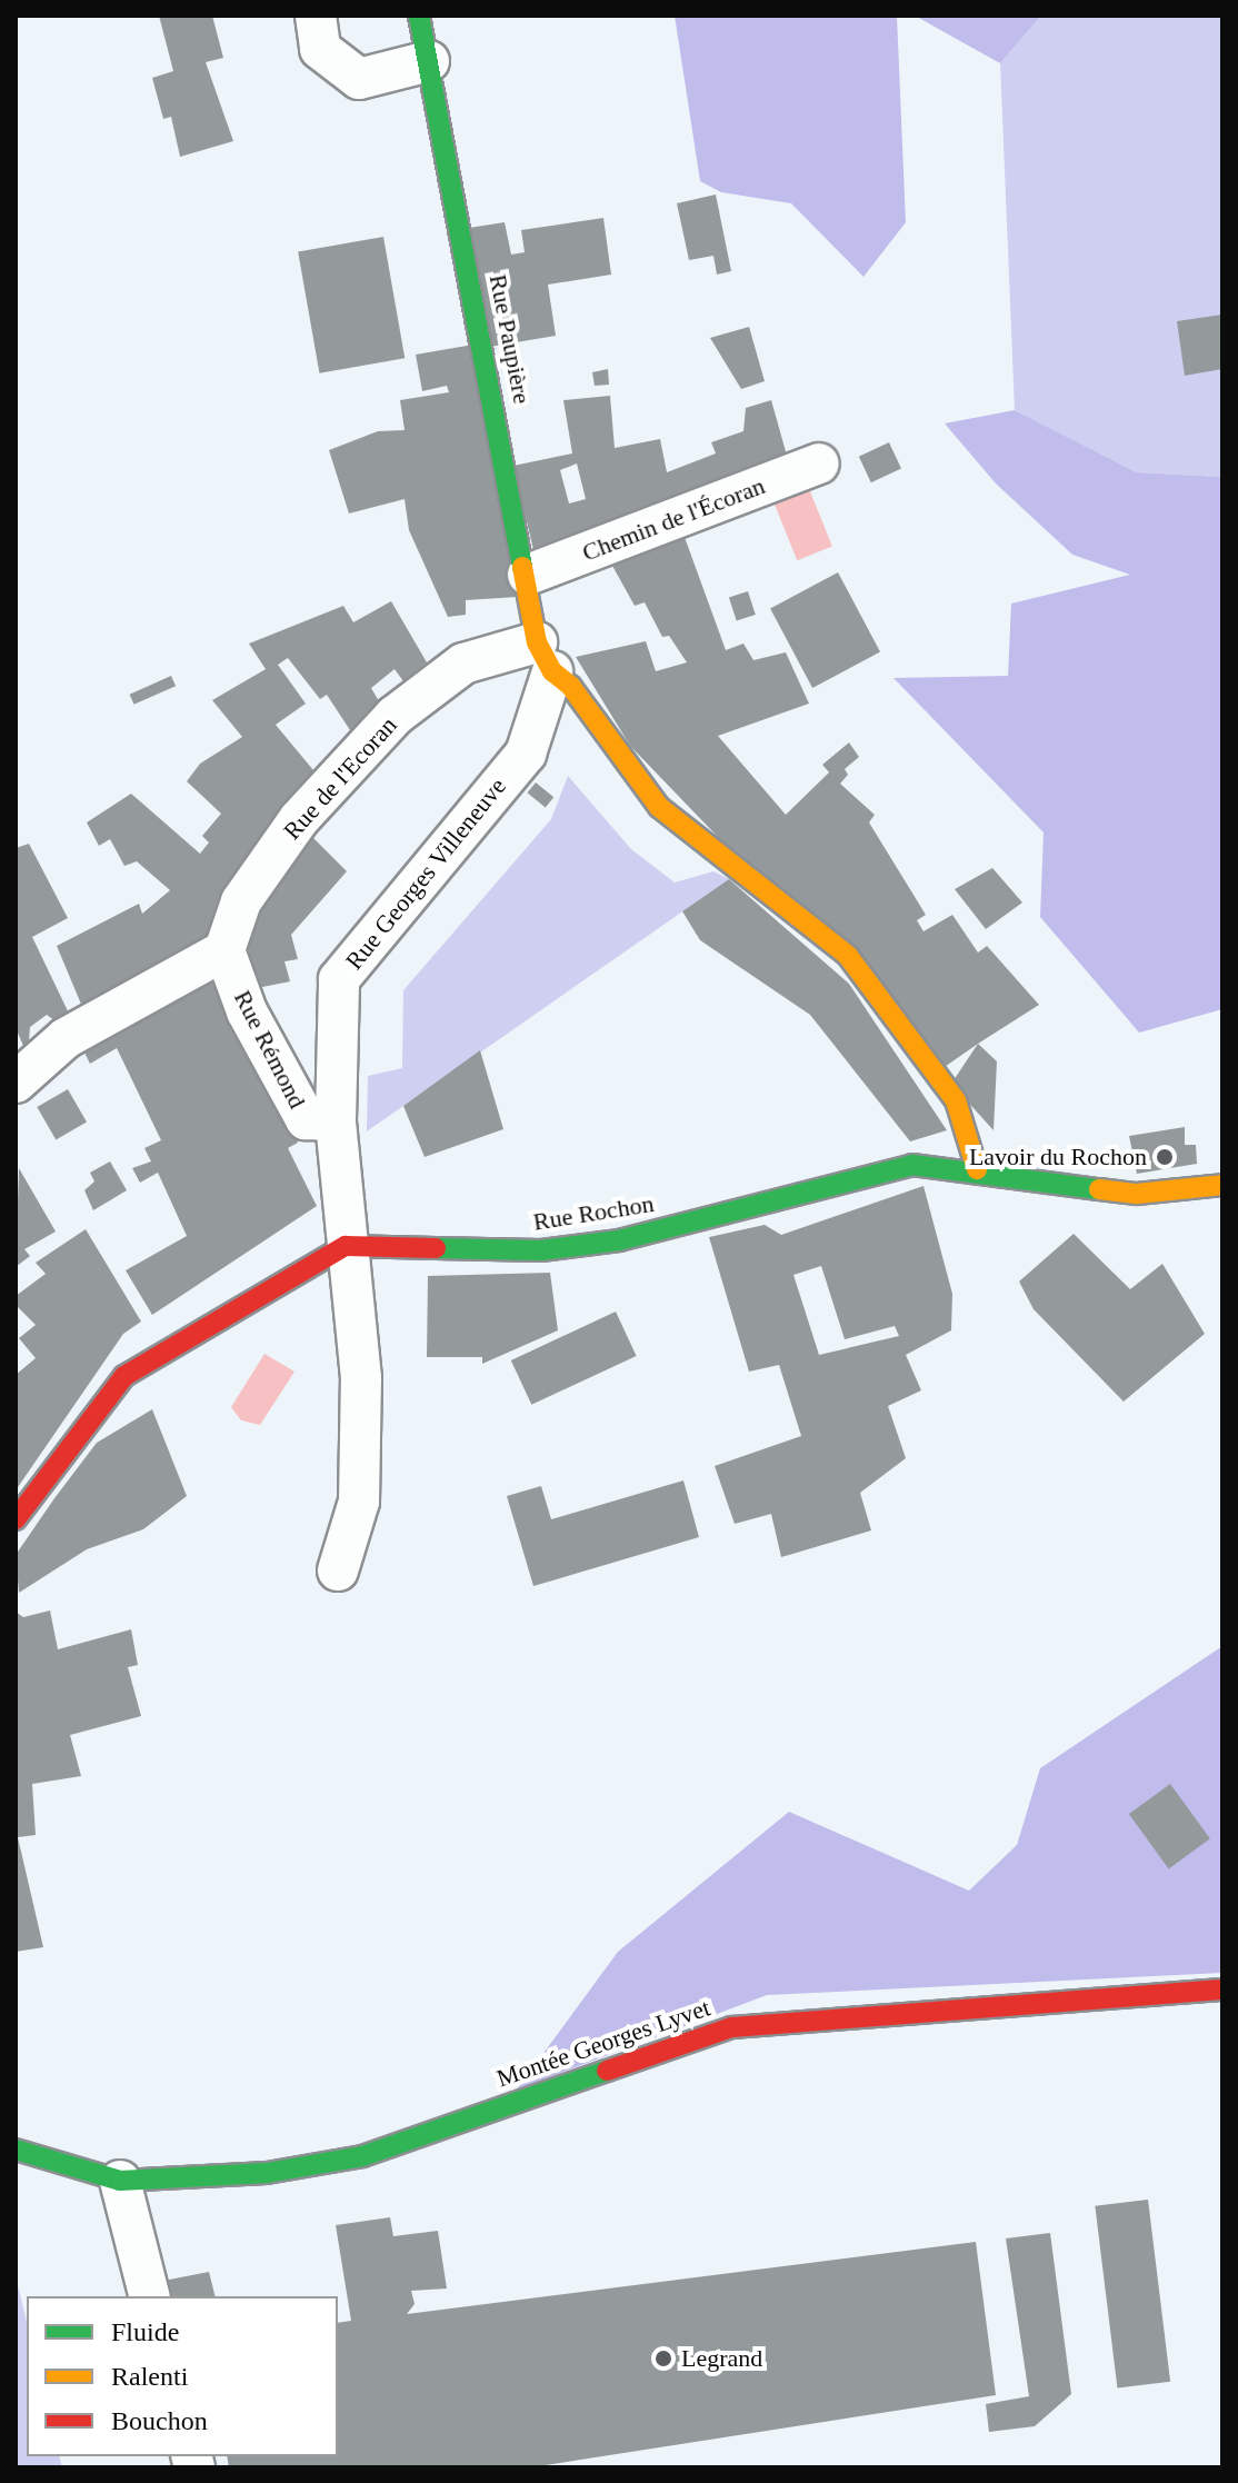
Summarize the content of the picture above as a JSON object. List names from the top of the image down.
{
  "streets": {
    "street": [
      "Rue Paupière",
      "Chemin de l'Écoran",
      "Rue de l'Ecoran",
      "Rue Georges Villeneuve",
      "Rue Rémond",
      "Rue Rochon",
      "Montée Georges Lyvet"
    ]
  },
  "crossings": [
    ["Rue Paupière", "Chemin de l'Écoran"],
    ["Rue Paupière", "Rue de l'Ecoran"],
    ["Rue Paupière", "Rue Georges Villeneuve"],
    ["Rue de l'Ecoran", "Rue Georges Villeneuve"],
    ["Rue de l'Ecoran", "Rue Rémond"],
    ["Rue Georges Villeneuve", "Rue Rémond"],
    ["Rue Georges Villeneuve", "Rue Rochon"]
  ],
  "places": ["Lavoir du Rochon", "Legrand"],
  "legend": ["Fluide", "Ralenti", "Bouchon"]
}
